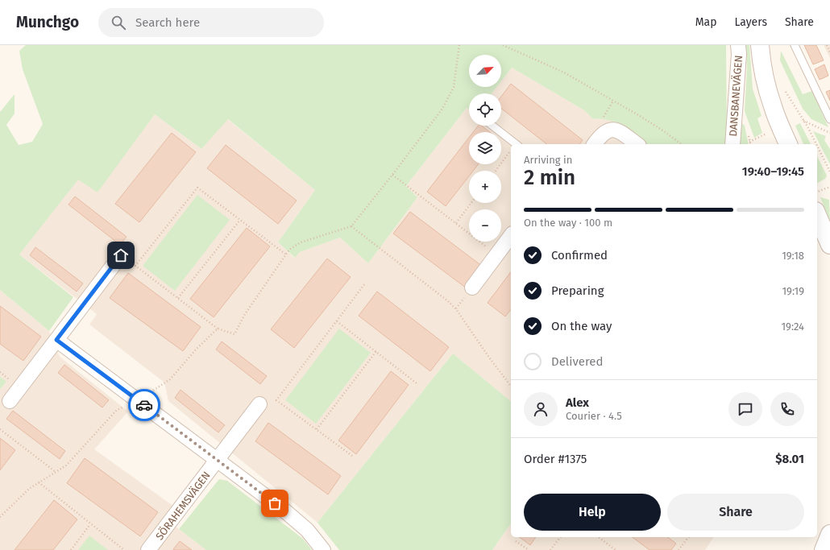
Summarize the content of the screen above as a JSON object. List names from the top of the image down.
{
  "streets": {
    "street": ["DANSBANEVÄGEN", "SÖRAHEMSVÄGEN"]
  },
  "north": "top right",
  "page": {
    "header": "Munchgo",
    "search": "Search here",
    "nav": ["Map", "Layers", "Share"],
    "map_buttons": ["+", "−"],
    "heading": ["2 min", "Arriving in", "19:40–19:45"],
    "panel": [
      "Alex",
      "Courier · 4.5",
      "Order #1375",
      "$8.01"
    ],
    "bar": "On the way · 100 m",
    "list": [
      ["Confirmed", "19:18"],
      ["Preparing", "19:19"],
      ["On the way", "19:24"],
      "Delivered"
    ],
    "buttons": ["Help", "Share"]
  }
}
